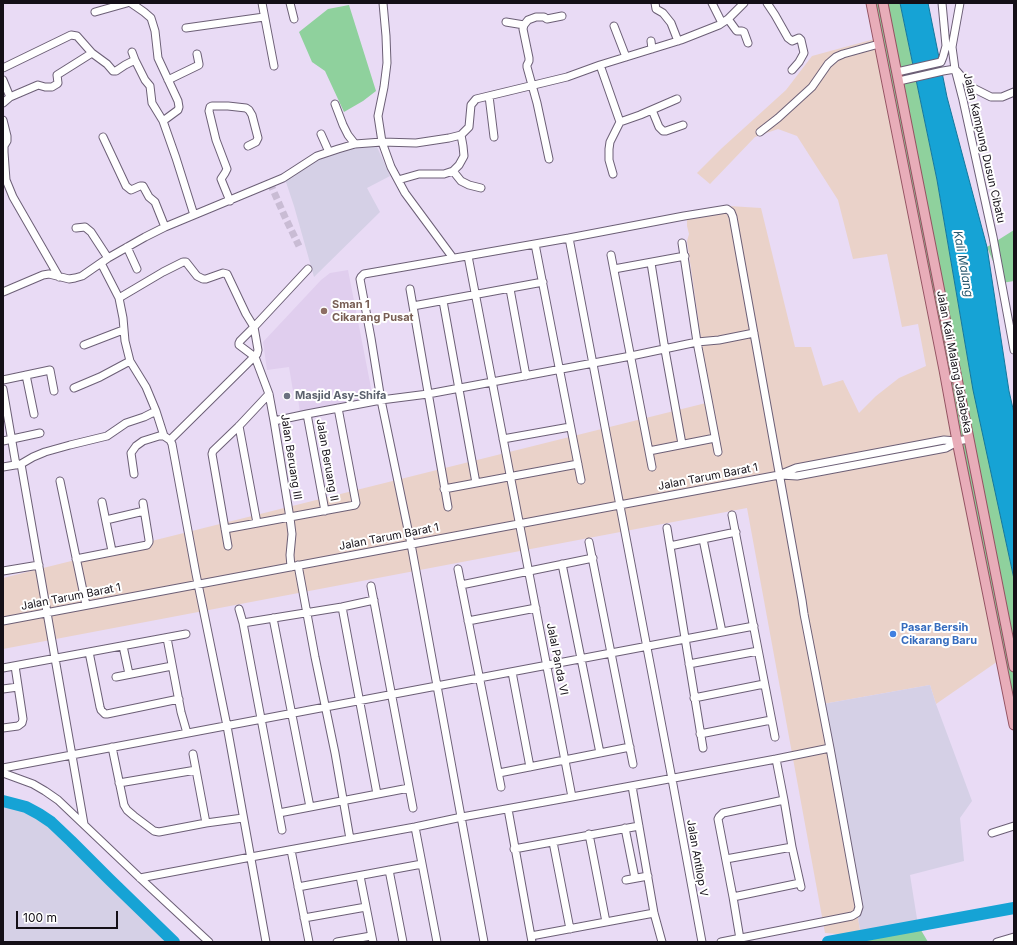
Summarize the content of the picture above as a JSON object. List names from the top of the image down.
{
  "streets": {
    "main road": ["Jalan Kali Malang Jababeka"],
    "street": [
      "Jalan Kampung Dusun Cibatu",
      "Jalan Beruang III",
      "Jalan Beruang II",
      "Jalan Tarum Barat 1",
      "Jalal Panda VI",
      "Jalan Antilop V"
    ]
  },
  "crossings": [
    ["Jalan Kali Malang Jababeka", "Jalan Tarum Barat 1"],
    ["Jalan Beruang III", "Jalan Tarum Barat 1"],
    ["Jalan Tarum Barat 1", "Jalal Panda VI"],
    ["Jalan Tarum Barat 1", "Jalan Antilop V"]
  ],
  "water": ["Kali Malang"],
  "places": ["Sman 1 Cikarang Pusat", "Masjid Asy-Shifa", "Pasar Bersih Cikarang Baru"],
  "scale_bar": "100 m"
}
